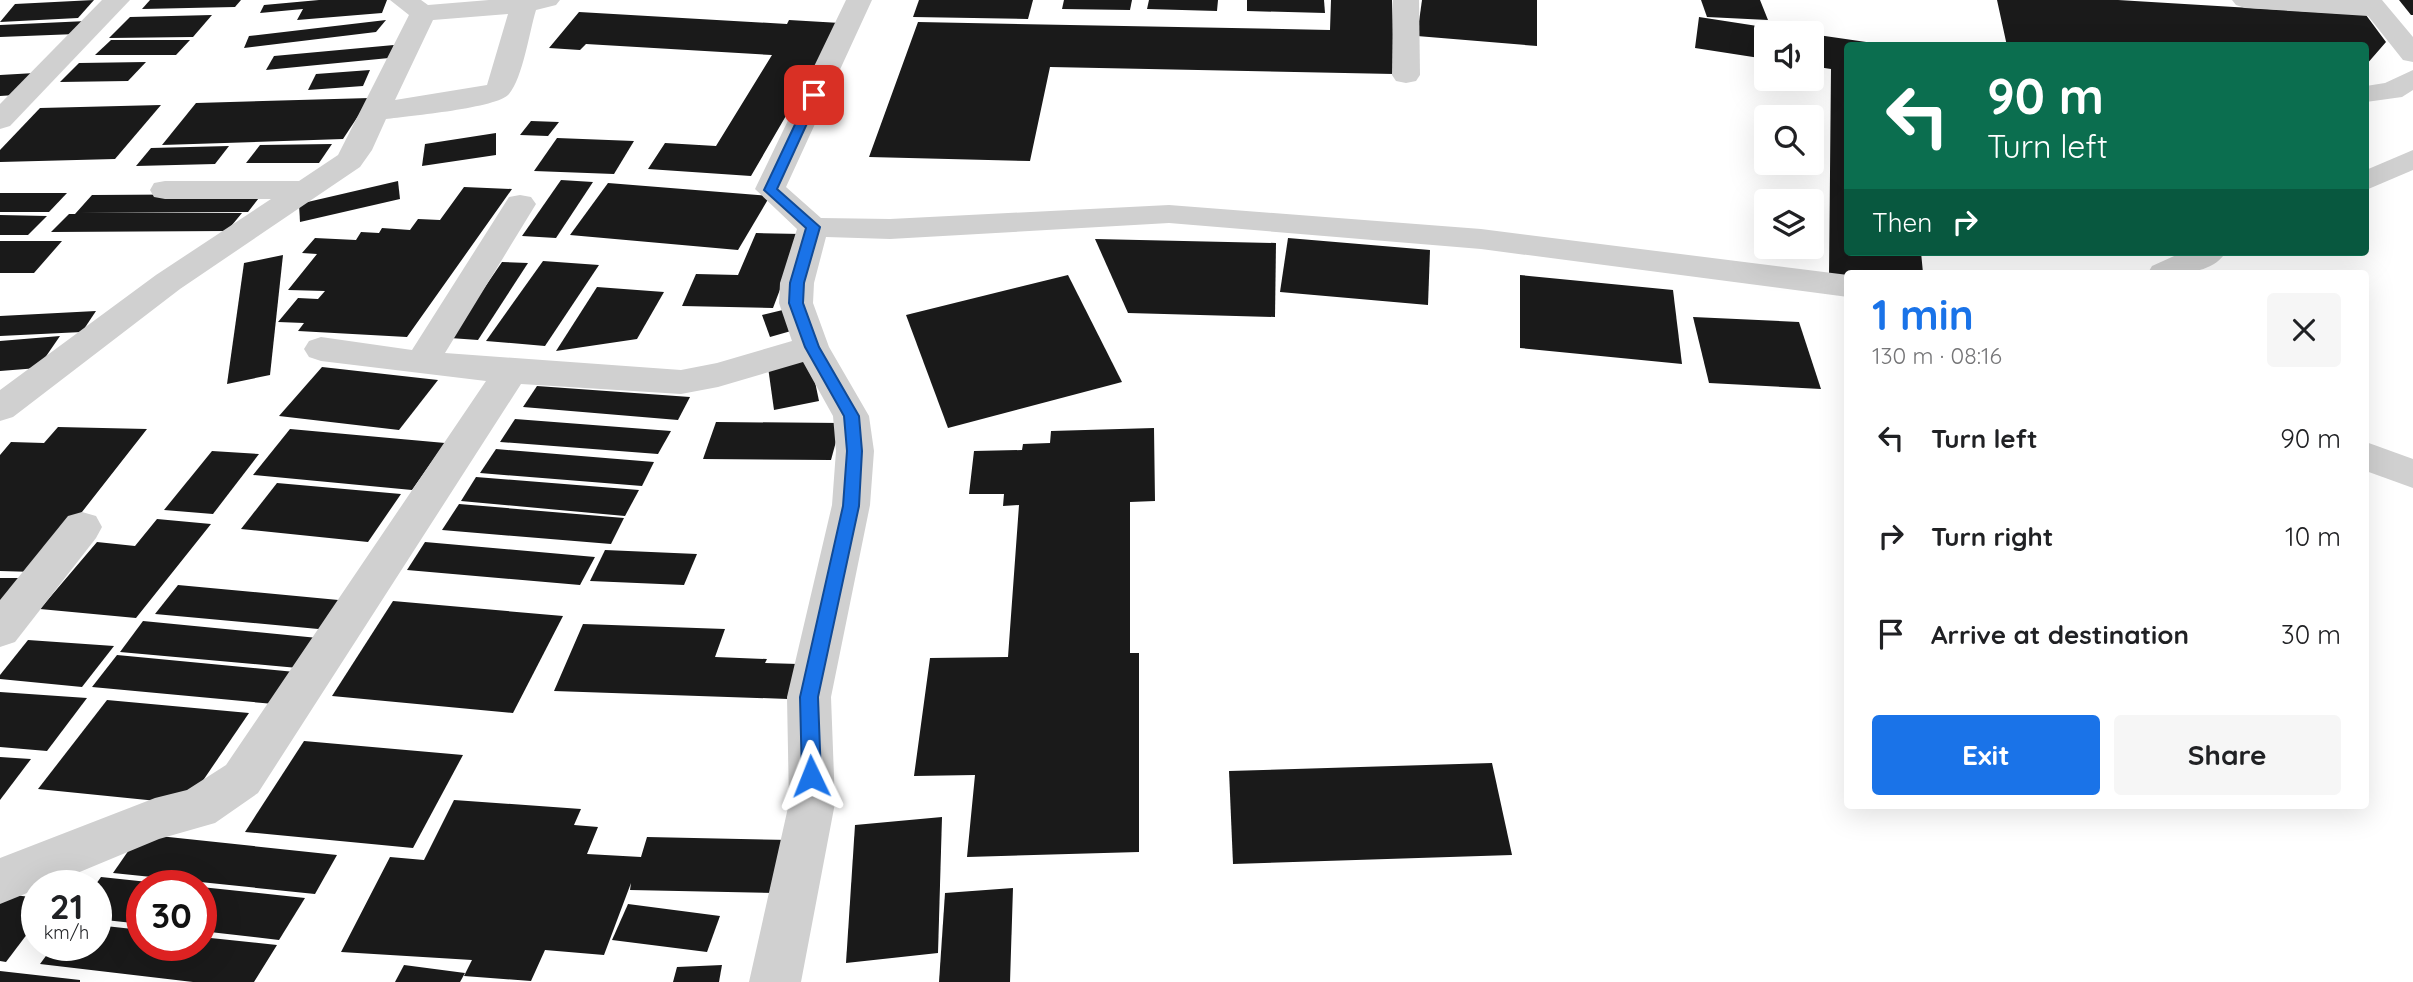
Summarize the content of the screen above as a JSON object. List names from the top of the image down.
{
  "page": {
    "turn": ["90 m", "Turn left"],
    "then": "Then",
    "heading": ["1 min", "130 m · 08:16"],
    "list": [
      {
        "name": "Turn left",
        "value": "90 m"
      },
      {
        "name": "Turn right",
        "value": "10 m"
      },
      {
        "name": "Arrive at destination",
        "value": "30 m"
      }
    ],
    "buttons": ["Exit", "Share"],
    "speed": "21 km/h",
    "limit": "30"
  }
}
